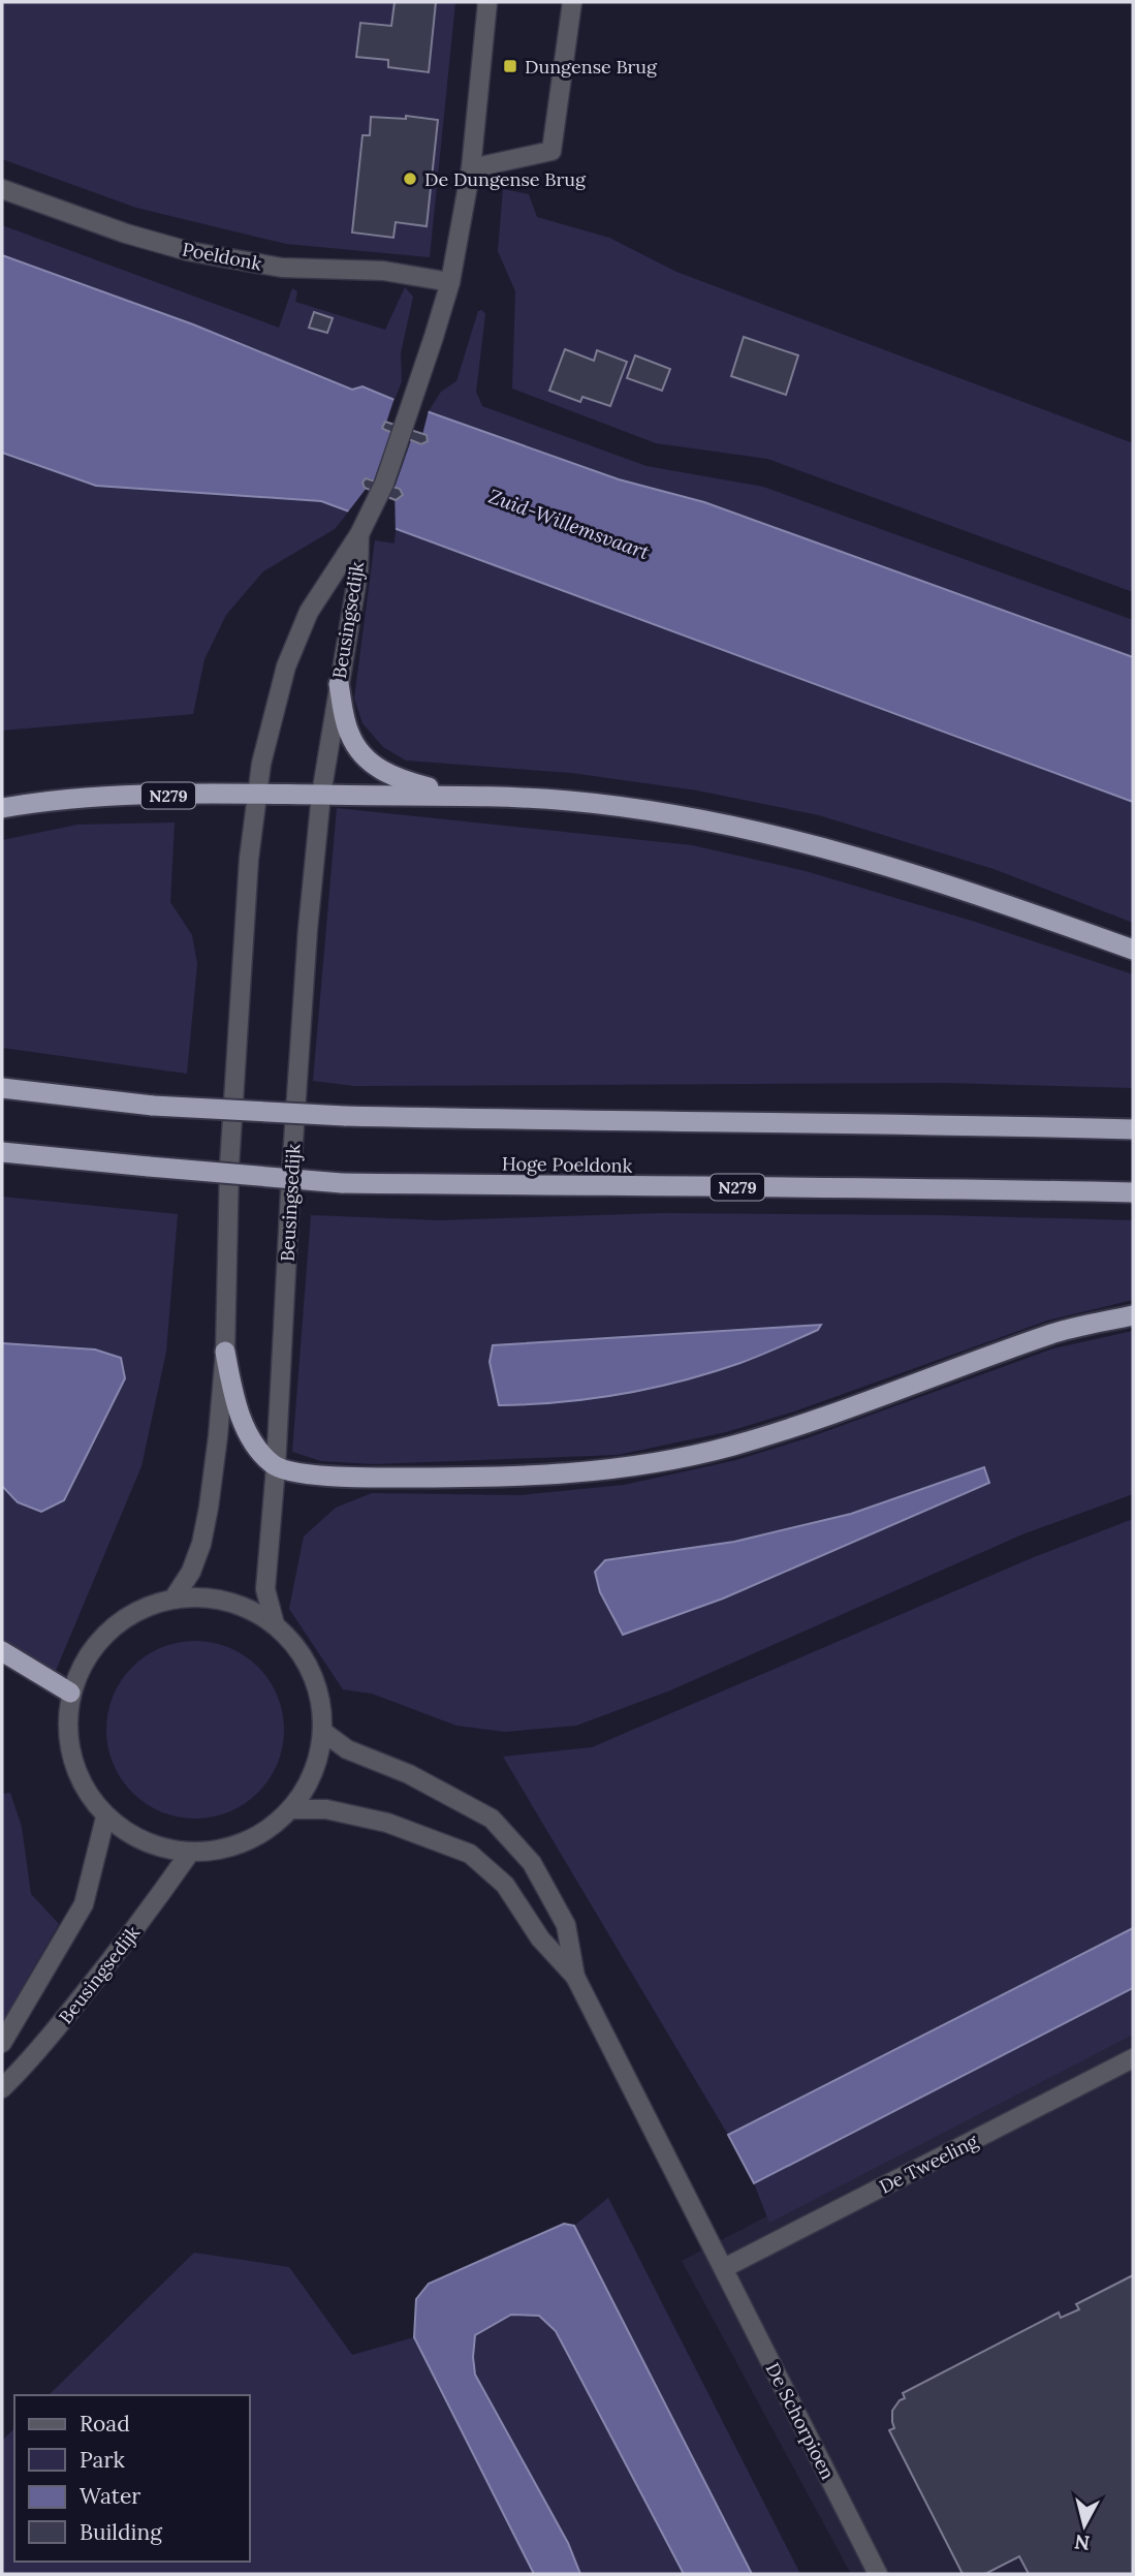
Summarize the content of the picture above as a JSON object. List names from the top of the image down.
{
  "streets": {
    "highway": ["N279", "Hoge Poeldonk"],
    "street": [
      "Poeldonk",
      "Beusingsedijk",
      "De Tweeling",
      "De Schorpioen"
    ]
  },
  "crossings": [
    ["Beusingsedijk", "N279"],
    ["De Tweeling", "De Schorpioen"]
  ],
  "water": ["Zuid-Willemsvaart"],
  "places": {
    "transit": ["Dungense Brug"],
    "other": ["De Dungense Brug"]
  },
  "legend": [
    "Road",
    "Park",
    "Water",
    "Building"
  ],
  "north": "bottom"
}
